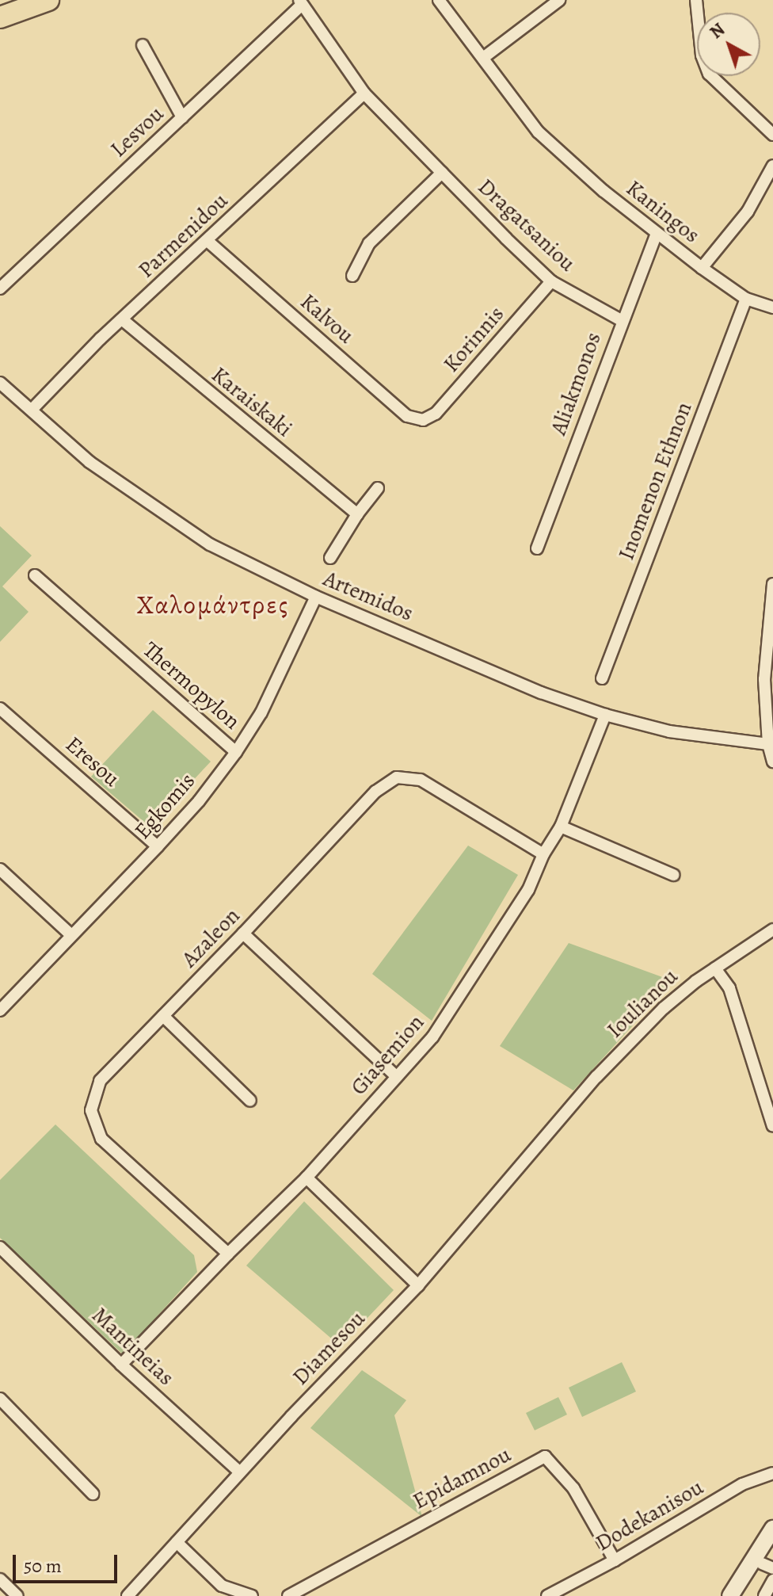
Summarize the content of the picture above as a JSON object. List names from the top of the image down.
{
  "streets": {
    "street": [
      "Lesvou",
      "Kaningos",
      "Dragatsaniou",
      "Parmenidou",
      "Kalvou",
      "Korinnis",
      "Aliakmonos",
      "Karaiskaki",
      "Inomenon Ethnon",
      "Artemidos",
      "Thermopylon",
      "Eresou",
      "Egkomis",
      "Azaleon",
      "Ioulianou",
      "Giasemion",
      "Mantineias",
      "Diamesou",
      "Epidamnou",
      "Dodekanisou"
    ]
  },
  "crossings": [
    ["Lesvou", "Dragatsaniou"],
    ["Kaningos", "Aliakmonos"],
    ["Kaningos", "Inomenon Ethnon"],
    ["Dragatsaniou", "Parmenidou"],
    ["Dragatsaniou", "Korinnis"],
    ["Dragatsaniou", "Aliakmonos"],
    ["Parmenidou", "Kalvou"],
    ["Parmenidou", "Karaiskaki"],
    ["Parmenidou", "Artemidos"],
    ["Kalvou", "Korinnis"],
    ["Artemidos", "Egkomis"],
    ["Artemidos", "Giasemion"],
    ["Thermopylon", "Egkomis"],
    ["Eresou", "Egkomis"],
    ["Azaleon", "Giasemion"],
    ["Ioulianou", "Diamesou"],
    ["Giasemion", "Mantineias"],
    ["Mantineias", "Diamesou"],
    ["Epidamnou", "Dodekanisou"]
  ],
  "districts": ["Χαλομάντρες"],
  "scale_bar": "50 m",
  "north": "top left"
}
